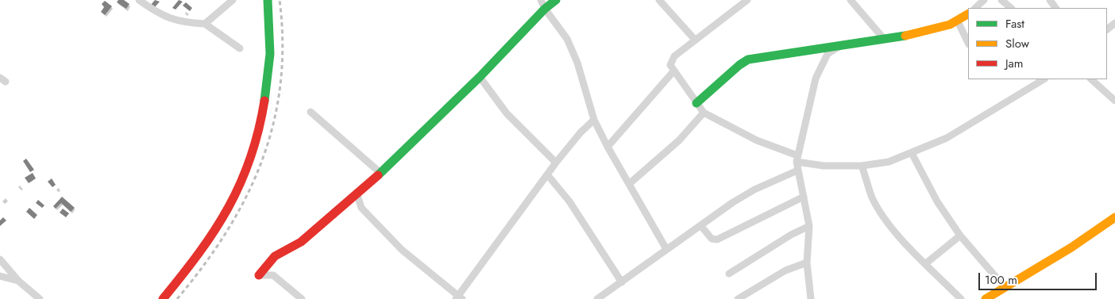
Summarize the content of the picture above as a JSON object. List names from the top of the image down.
{
  "legend": ["Fast", "Slow", "Jam"],
  "scale_bar": "100 m"
}
